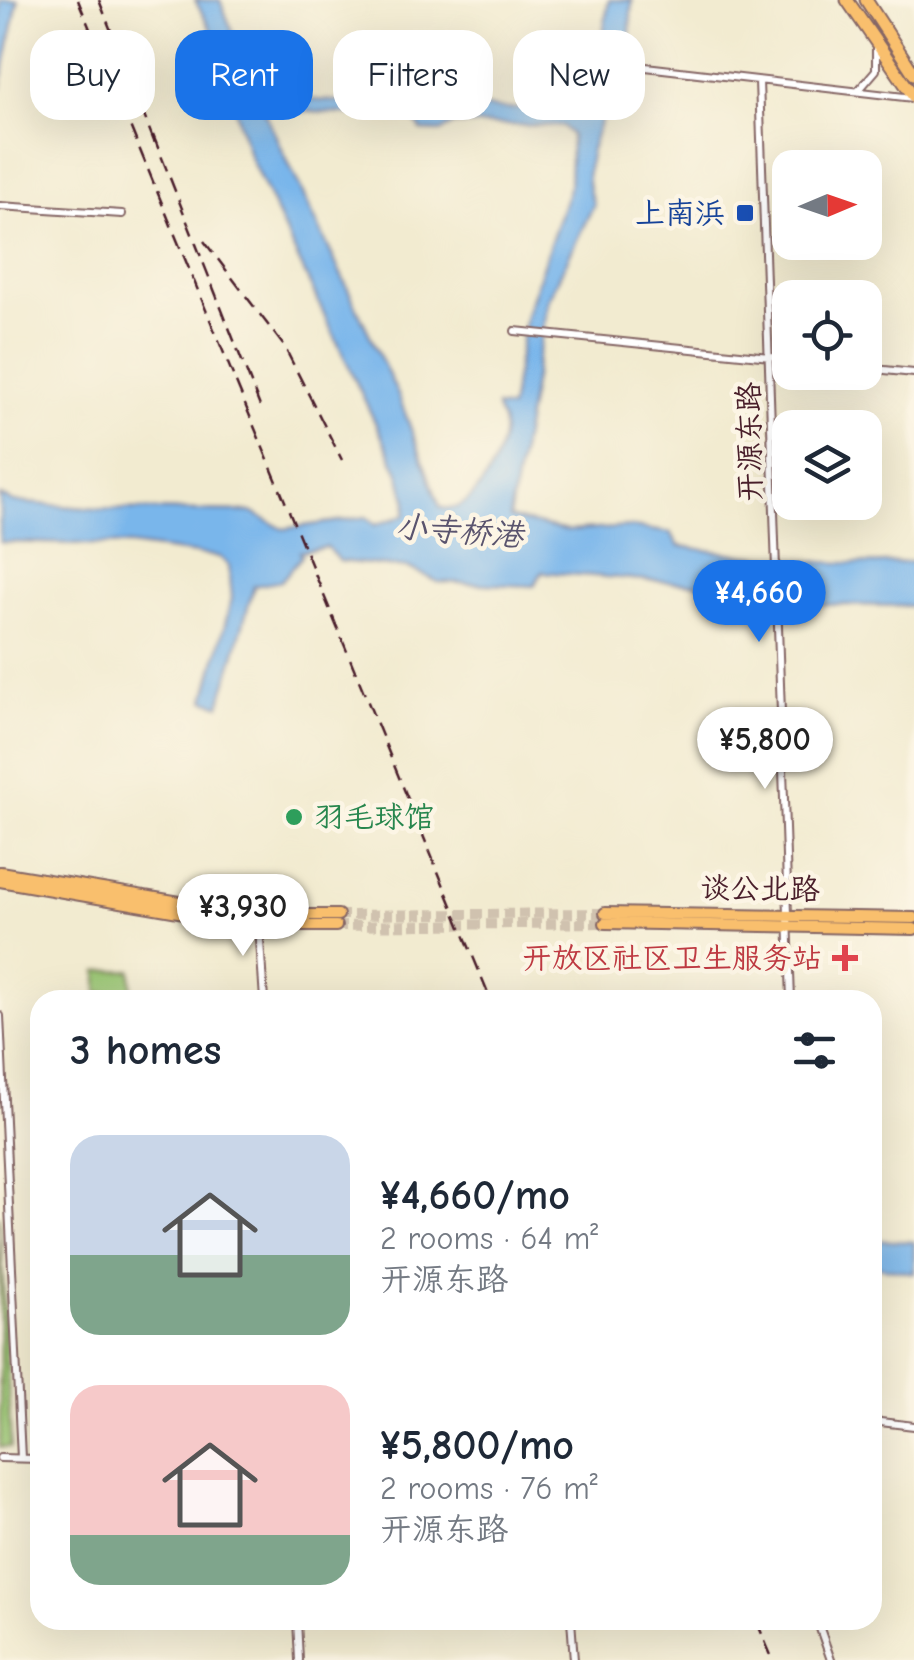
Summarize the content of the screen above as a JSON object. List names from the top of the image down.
{
  "streets": {
    "main road": ["谈公北路"],
    "street": ["开源东路"]
  },
  "crossings": [
    ["开源东路", "谈公北路"]
  ],
  "water": ["小寺桥港"],
  "places": {
    "transit": ["上南浜"],
    "other": ["羽毛球馆"],
    "health": ["开放区社区卫生服务站"]
  },
  "north": "right",
  "page": {
    "chip": [
      "Buy",
      "Rent",
      "Filters",
      "New"
    ],
    "price": ["¥4,660", "¥5,800", "¥3,930"],
    "heading": "3 homes",
    "list": [
      {
        "name": "¥4,660/mo",
        "note": "2 rooms · 64 m² · 开源东路"
      },
      {
        "name": "¥5,800/mo",
        "note": "2 rooms · 76 m² · 开源东路"
      }
    ]
  }
}
